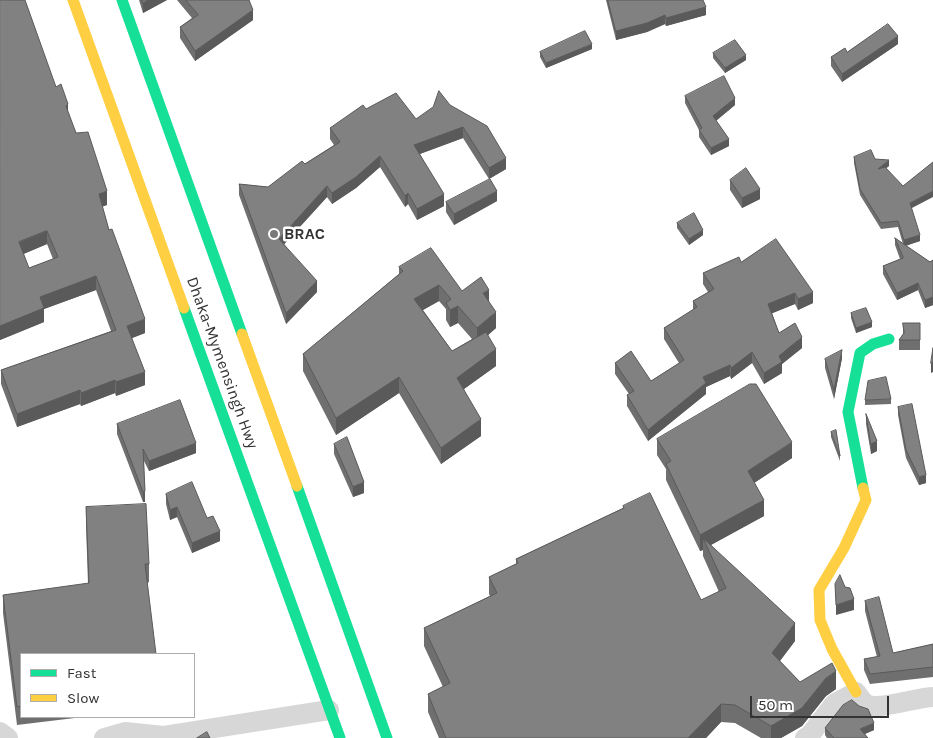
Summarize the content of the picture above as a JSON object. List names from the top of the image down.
{
  "streets": {
    "main road": ["Dhaka-Mymensingh Hwy"]
  },
  "places": ["BRAC"],
  "legend": ["Fast", "Slow"],
  "scale_bar": "50 m"
}
